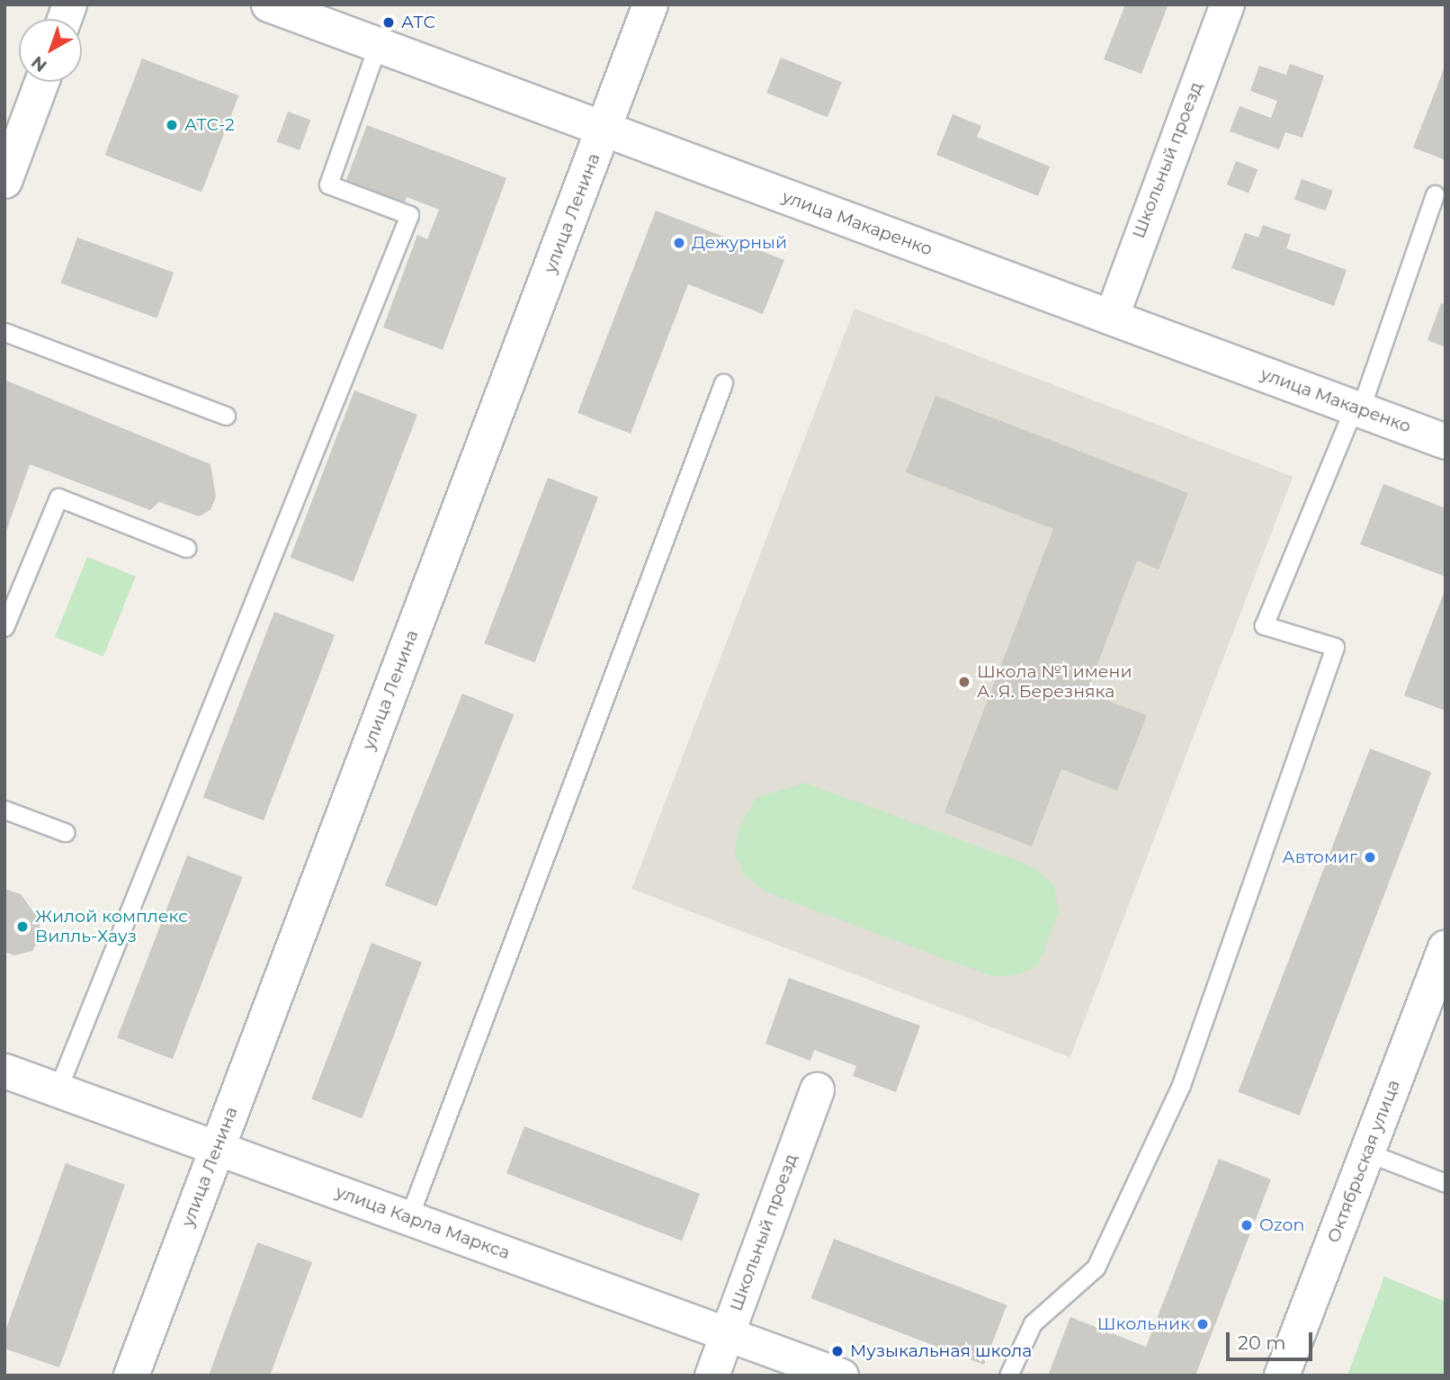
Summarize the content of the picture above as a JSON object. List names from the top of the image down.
{
  "streets": {
    "main road": ["улица Ленина", "улица Макаренко", "Октябрьская улица"],
    "street": ["Школьный проезд", "улица Карла Маркса"]
  },
  "crossings": [
    ["Школьный проезд", "улица Макаренко"],
    ["Школьный проезд", "улица Карла Маркса"],
    ["улица Ленина", "улица Макаренко"],
    ["улица Ленина", "улица Карла Маркса"]
  ],
  "places": [
    "АТС",
    "АТС-2",
    "Дежурный",
    "Школа №1 имени А. Я. Березняка",
    "Автомиг",
    "Жилой комплекс Вилль-Хауз",
    "Ozon",
    "Школьник",
    "Музыкальная школа"
  ],
  "scale_bar": "20 m",
  "north": "bottom left"
}
